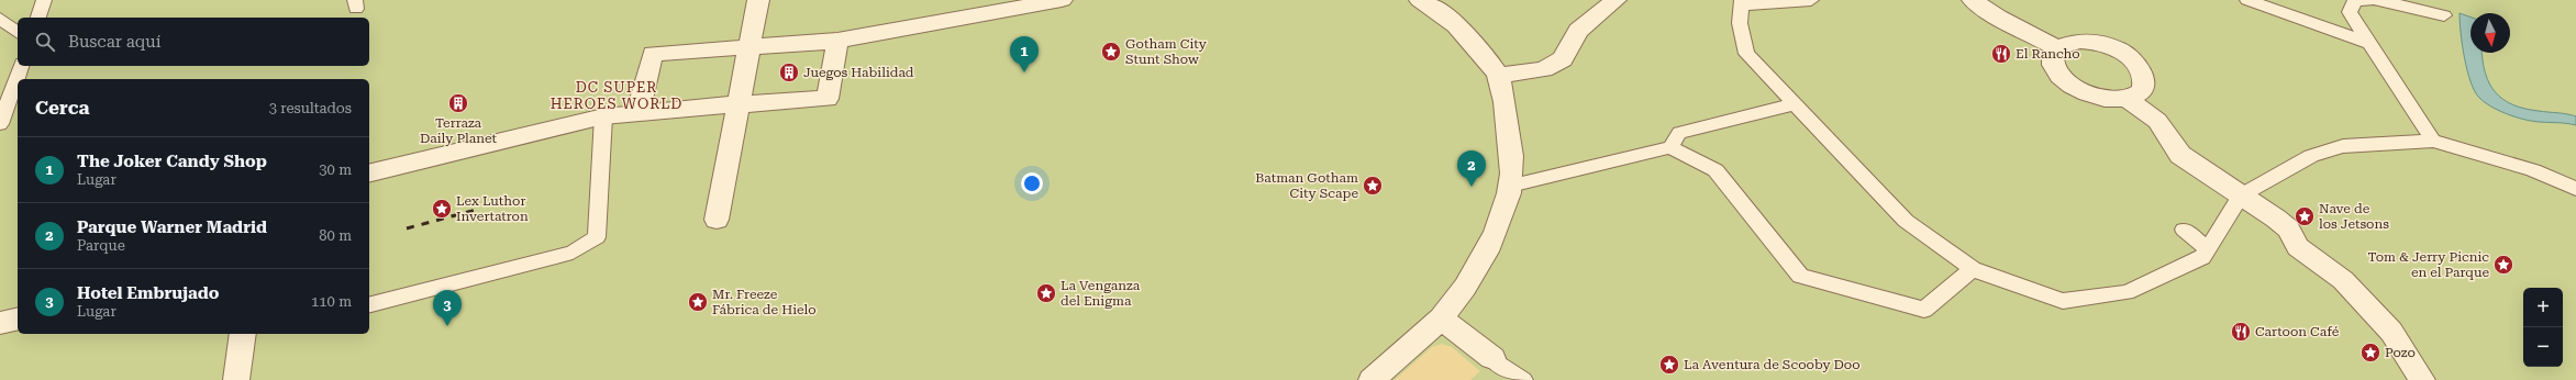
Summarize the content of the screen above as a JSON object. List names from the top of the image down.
{
  "districts": ["DC SUPER HEROES WORLD"],
  "places": {
    "place": [
      "Gotham City Stunt Show",
      "Batman Gotham City Scape",
      "Lex Luthor Invertatron",
      "Nave de los Jetsons",
      "Tom & Jerry Picnic en el Parque",
      "La Venganza del Enigma",
      "Mr. Freeze Fábrica de Hielo",
      "Pozo",
      "La Aventura de Scooby Doo"
    ],
    "restaurant": ["El Rancho", "Cartoon Café"],
    "building": ["Juegos Habilidad", "Terraza Daily Planet"]
  },
  "north": "bottom",
  "page": {
    "search": "Buscar aquí",
    "pins": ["1", "2", "3"],
    "heading": ["Cerca", "3 resultados"],
    "list": [
      {
        "mark": "1",
        "name": "The Joker Candy Shop",
        "note": "Lugar",
        "value": "30 m"
      },
      {
        "mark": "2",
        "name": "Parque Warner Madrid",
        "note": "Parque",
        "value": "80 m"
      },
      {
        "mark": "3",
        "name": "Hotel Embrujado",
        "note": "Lugar",
        "value": "110 m"
      }
    ],
    "map_buttons": ["+", "−"]
  }
}
